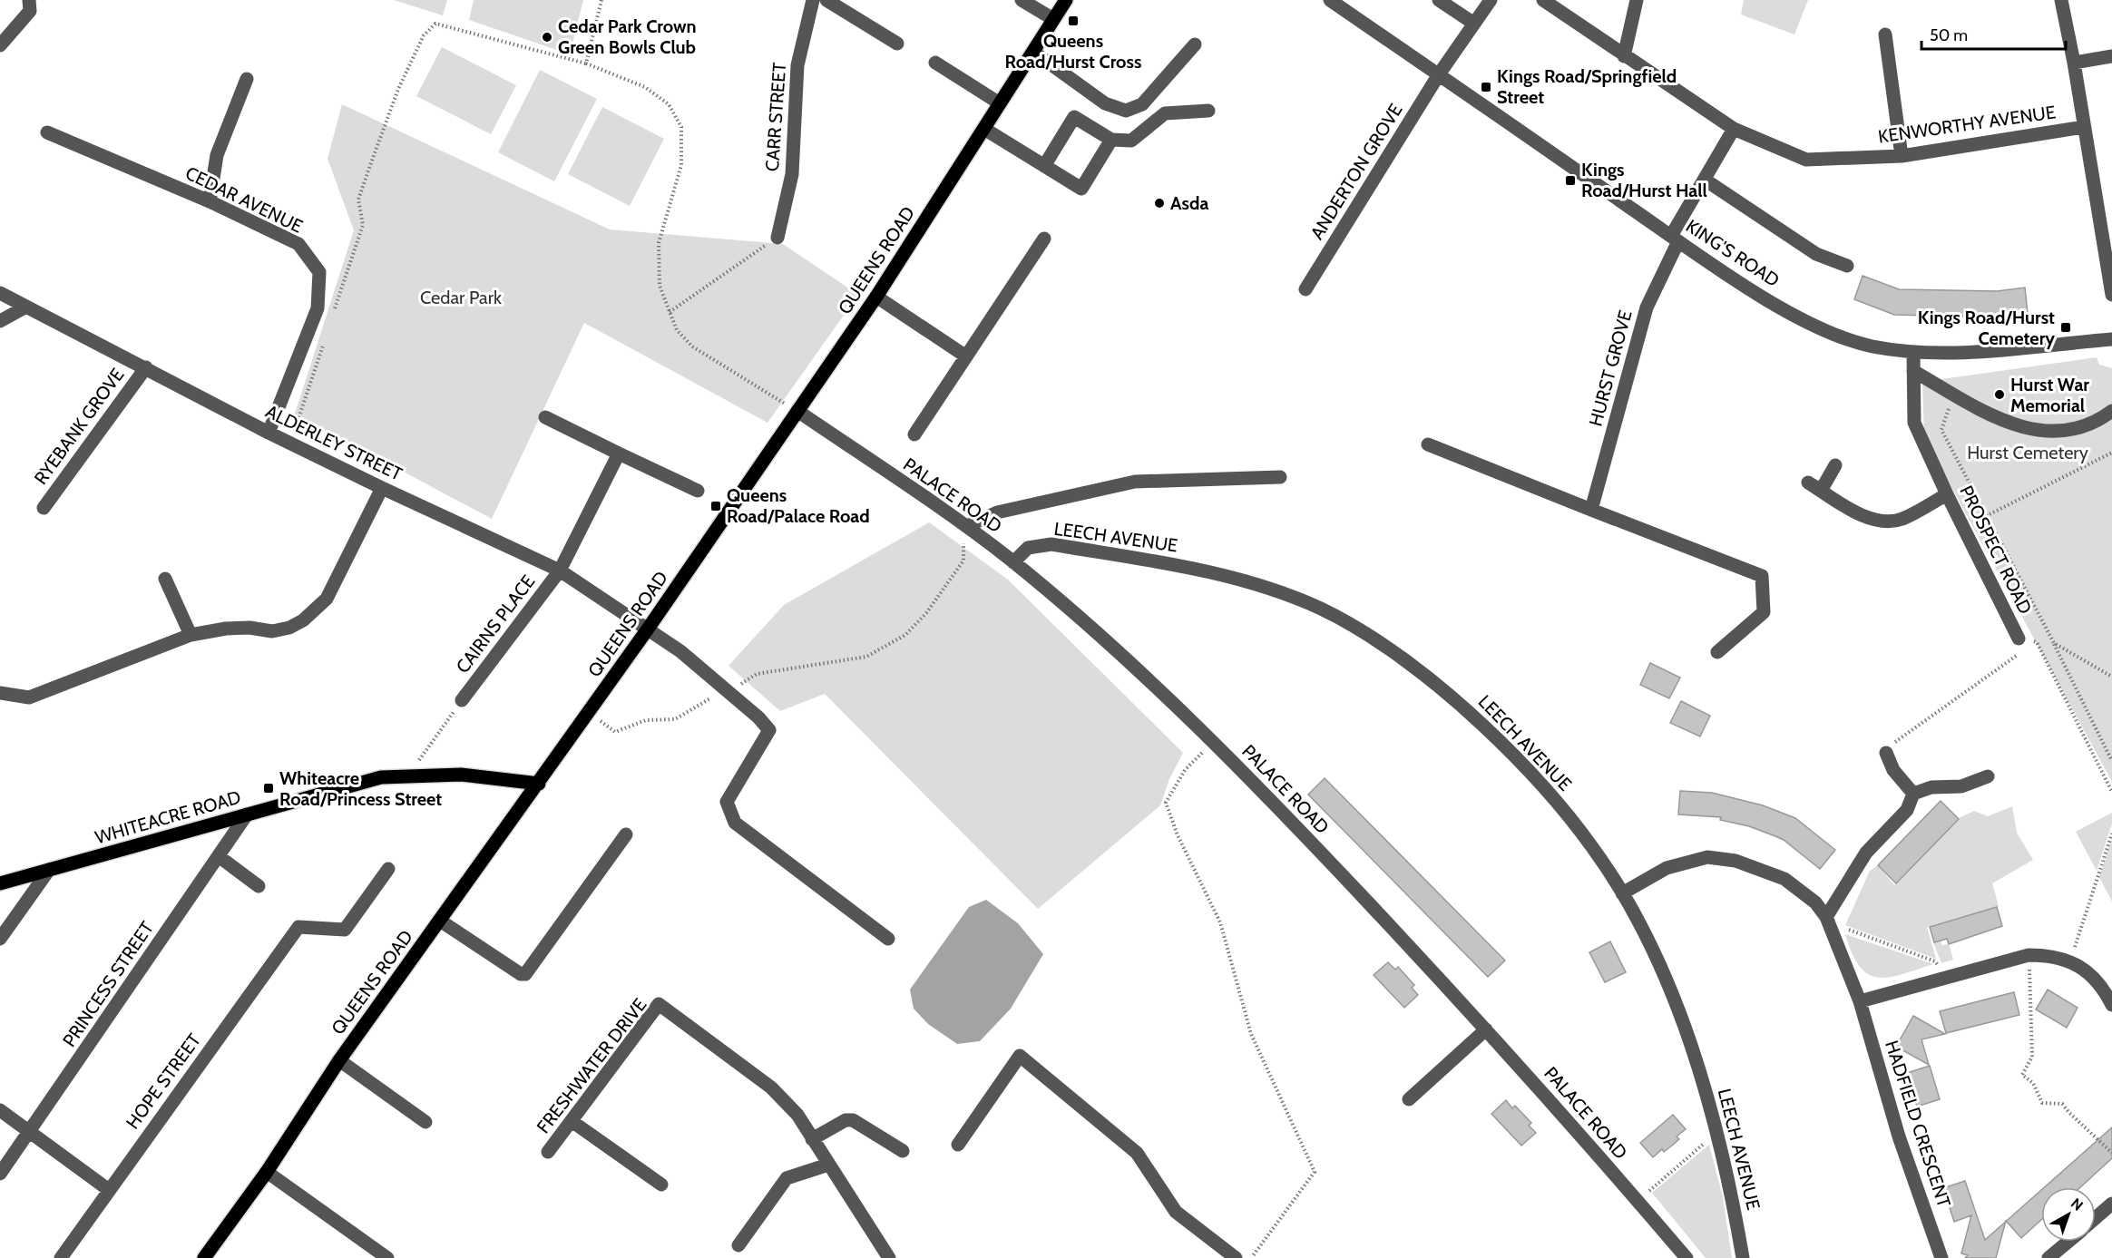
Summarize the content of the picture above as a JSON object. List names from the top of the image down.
{
  "streets": {
    "main road": ["QUEENS ROAD", "WHITEACRE ROAD"],
    "street": [
      "CARR STREET",
      "KENWORTHY AVENUE",
      "ANDERTON GROVE",
      "CEDAR AVENUE",
      "KING'S ROAD",
      "HURST GROVE",
      "RYEBANK GROVE",
      "ALDERLEY STREET",
      "PALACE ROAD",
      "LEECH AVENUE",
      "PROSPECT ROAD",
      "CAIRNS PLACE",
      "PRINCESS STREET",
      "FRESHWATER DRIVE",
      "HOPE STREET",
      "HADFIELD CRESCENT"
    ]
  },
  "crossings": [
    ["KENWORTHY AVENUE", "HURST GROVE"],
    ["ANDERTON GROVE", "KING'S ROAD"],
    ["CEDAR AVENUE", "ALDERLEY STREET"],
    ["KING'S ROAD", "HURST GROVE"],
    ["KING'S ROAD", "PROSPECT ROAD"],
    ["QUEENS ROAD", "ALDERLEY STREET"],
    ["QUEENS ROAD", "PALACE ROAD"],
    ["QUEENS ROAD", "WHITEACRE ROAD"],
    ["RYEBANK GROVE", "ALDERLEY STREET"],
    ["ALDERLEY STREET", "CAIRNS PLACE"],
    ["PALACE ROAD", "LEECH AVENUE"],
    ["LEECH AVENUE", "HADFIELD CRESCENT"],
    ["WHITEACRE ROAD", "PRINCESS STREET"]
  ],
  "parks": ["Cedar Park", "Hurst Cemetery"],
  "places": {
    "transit": [
      "Queens Road/Hurst Cross",
      "Kings Road/Springfield Street",
      "Kings Road/Hurst Hall",
      "Kings Road/Hurst Cemetery",
      "Queens Road/Palace Road",
      "Whiteacre Road/Princess Street"
    ],
    "other": ["Cedar Park Crown Green Bowls Club", "Asda", "Hurst War Memorial"]
  },
  "scale_bar": "50 m",
  "north": "top right"
}
